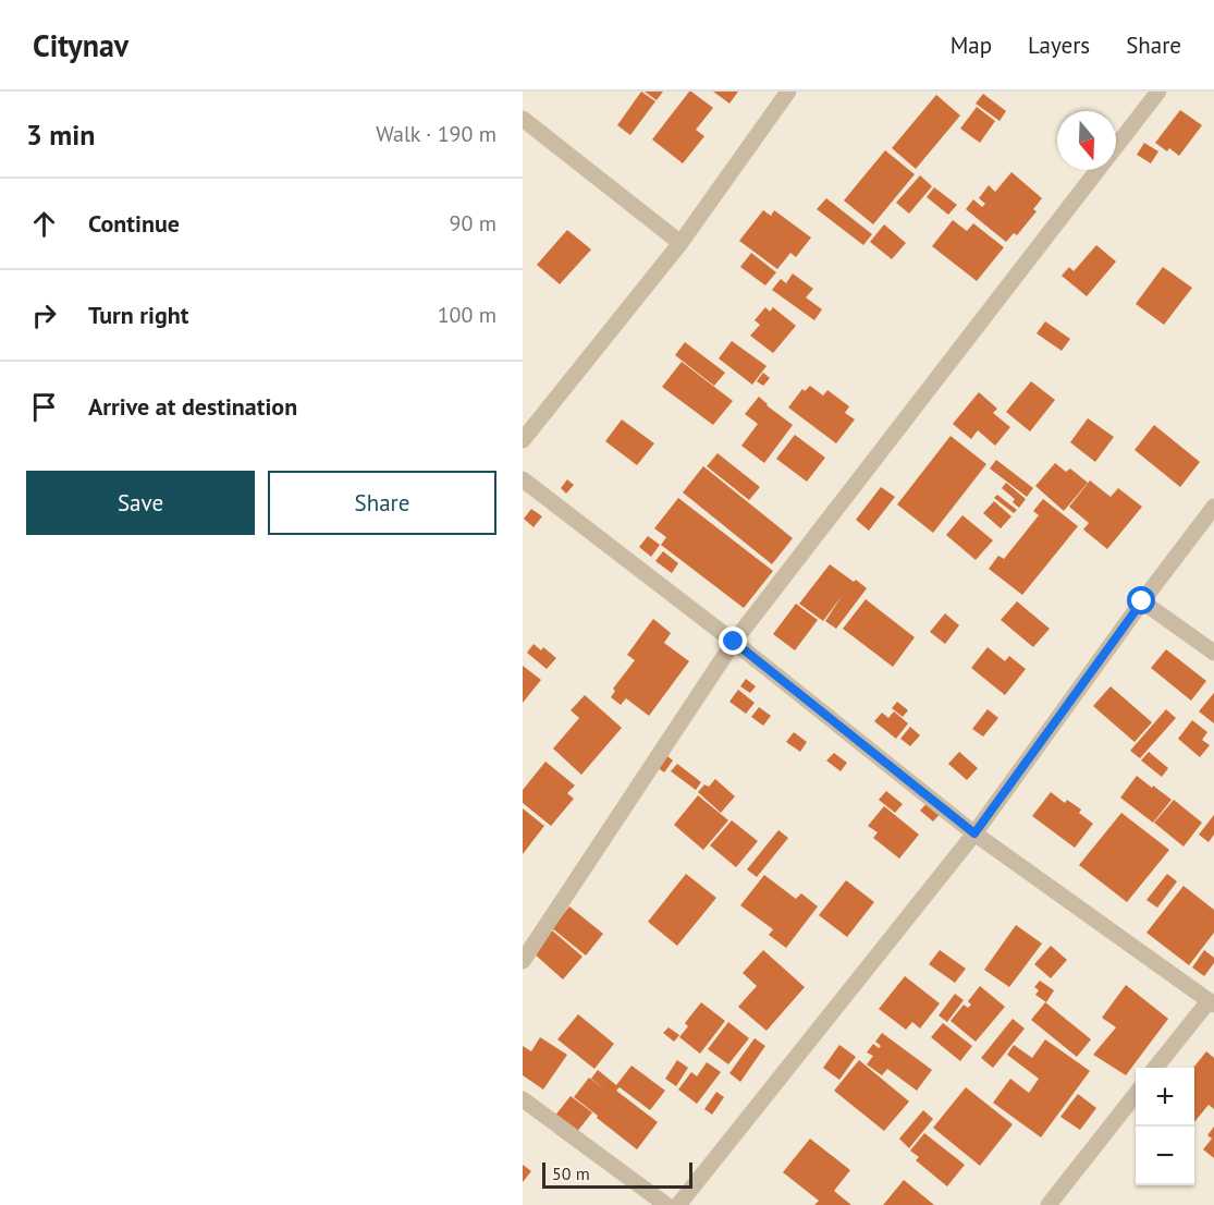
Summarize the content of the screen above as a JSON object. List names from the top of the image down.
{
  "scale_bar": "50 m",
  "north": "bottom",
  "page": {
    "header": "Citynav",
    "nav": ["Map", "Layers", "Share"],
    "heading": ["3 min", "Walk · 190 m"],
    "list": [
      ["Continue", "90 m"],
      ["Turn right", "100 m"],
      "Arrive at destination"
    ],
    "buttons": ["Save", "Share"],
    "map_buttons": ["+", "−"],
    "scale": "50 m"
  }
}
